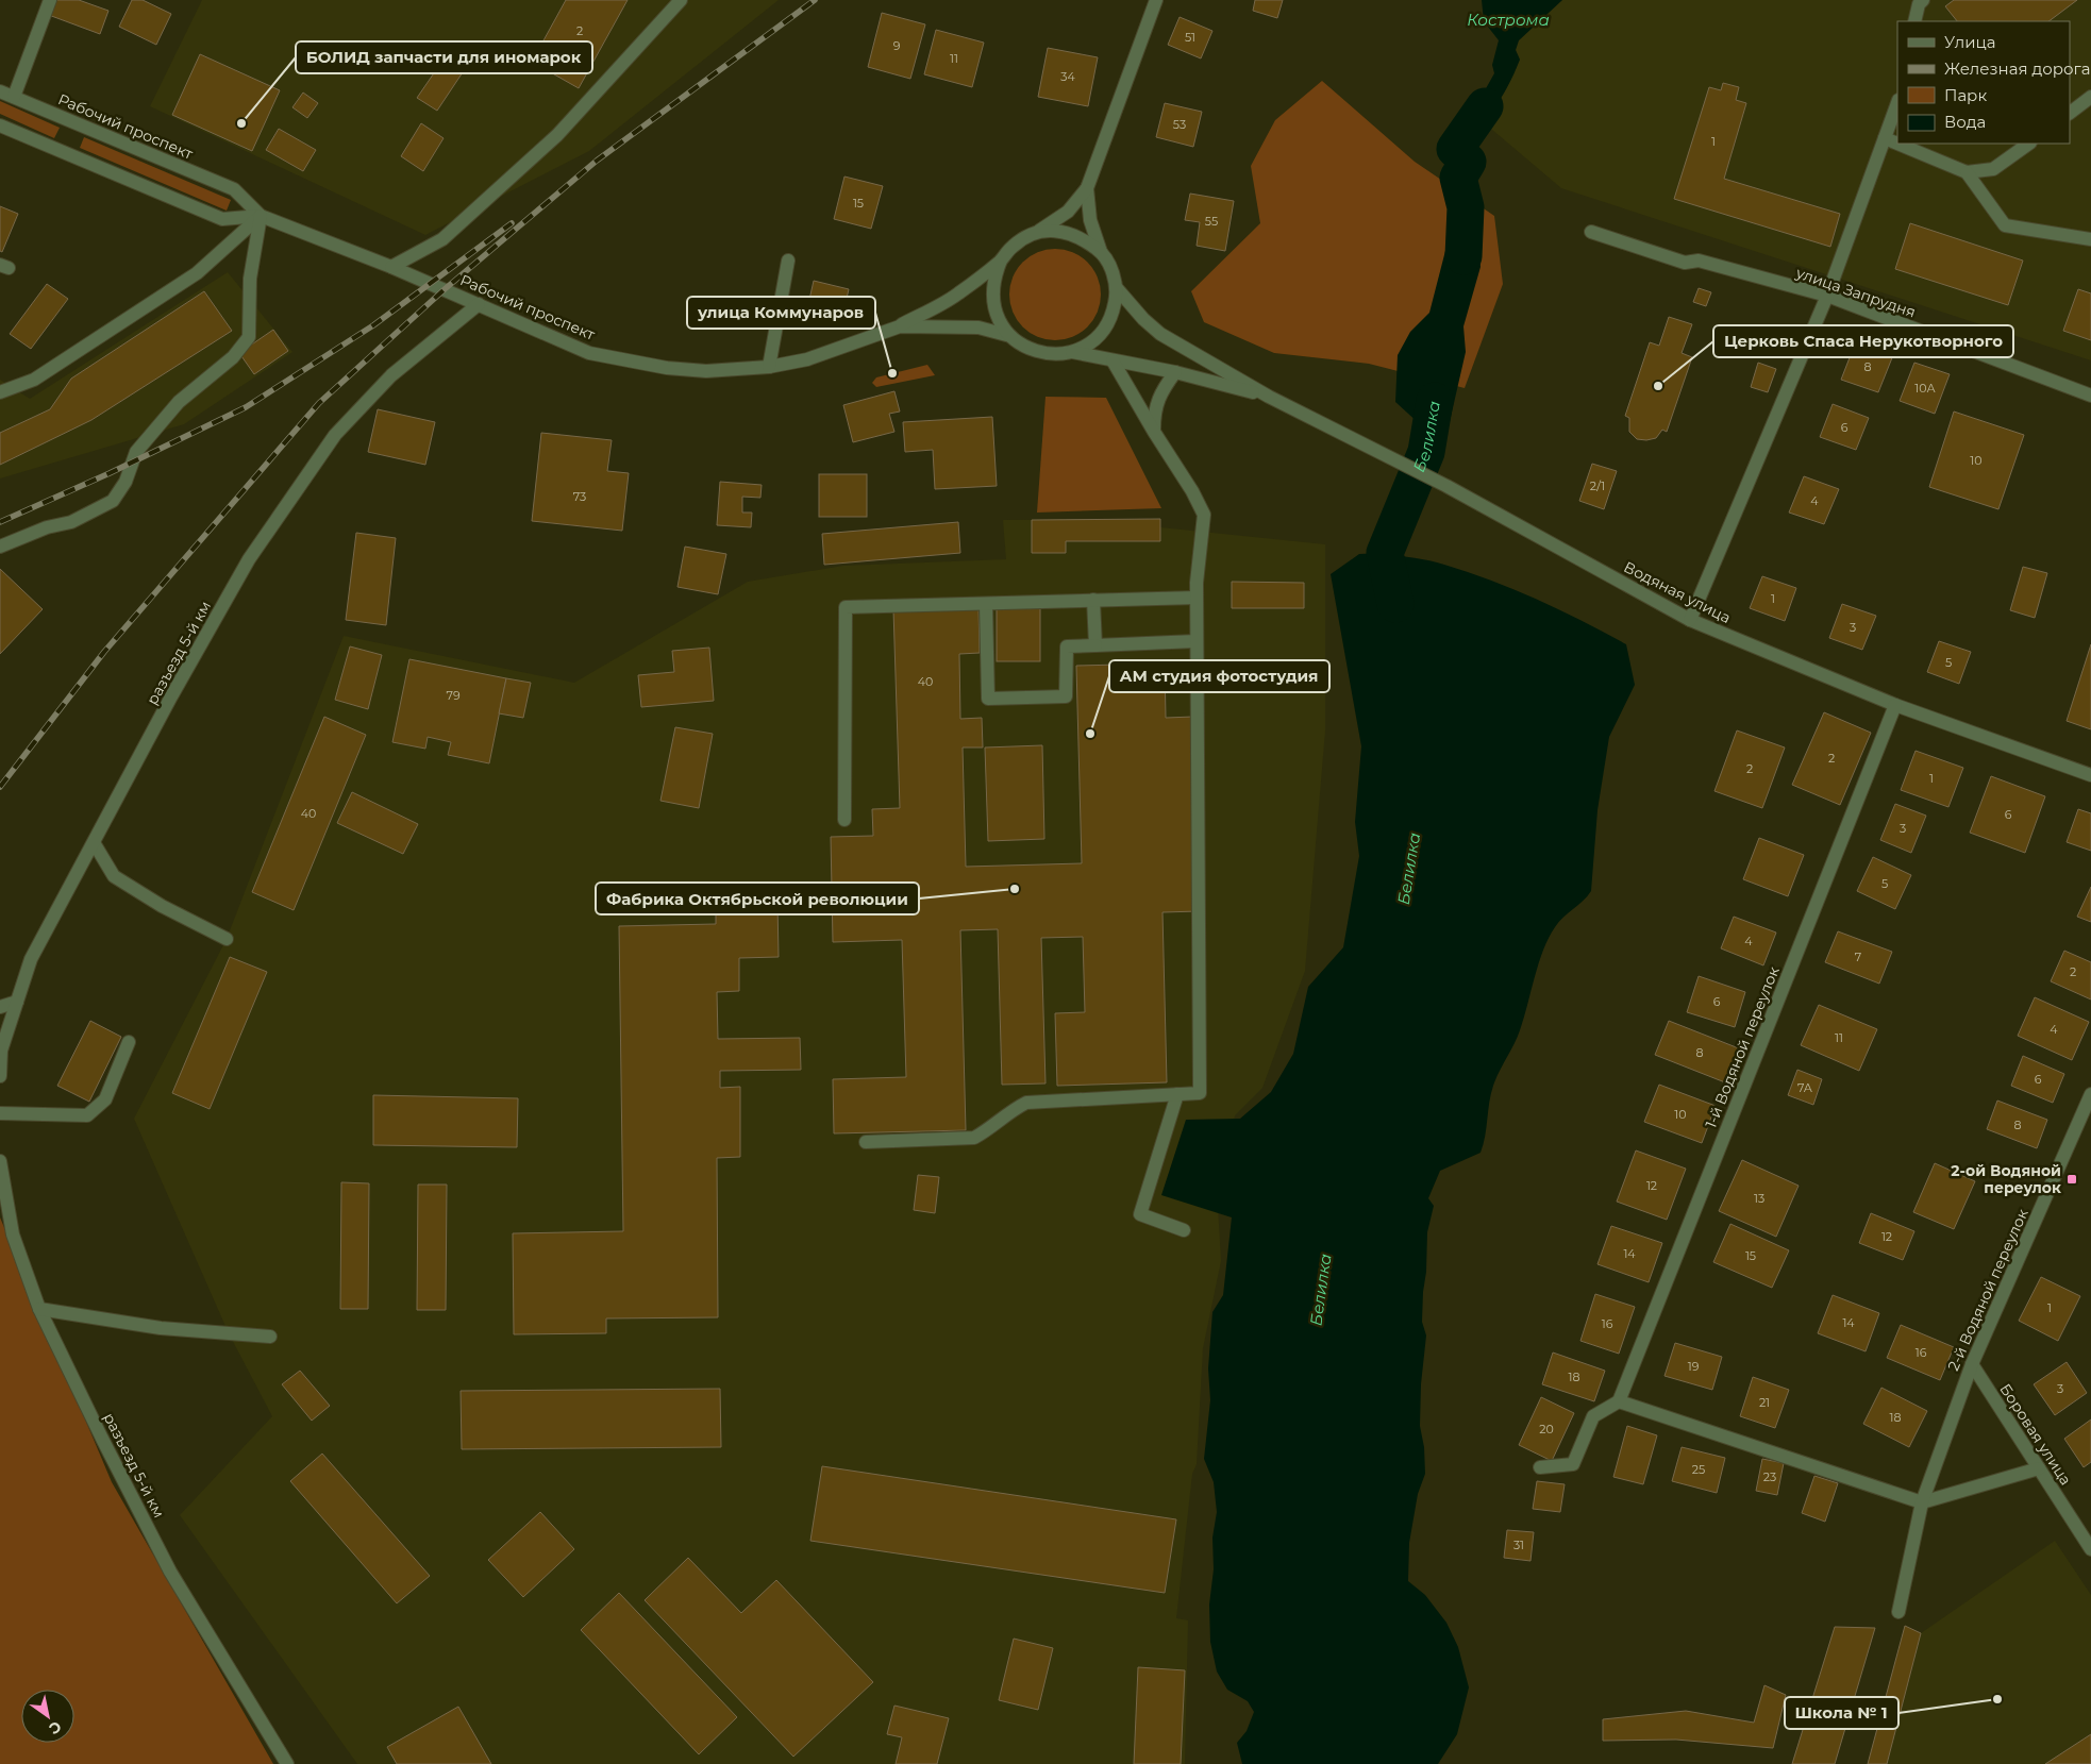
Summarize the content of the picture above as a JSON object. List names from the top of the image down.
{
  "streets": {
    "street": [
      "Рабочий проспект",
      "улица Запрудня",
      "Водяная улица",
      "разъезд 5-й км",
      "1-й Водяной переулок",
      "2-й Водяной переулок",
      "Боровая улица"
    ]
  },
  "crossings": [
    ["Рабочий проспект", "разъезд 5-й км"],
    ["Водяная улица", "1-й Водяной переулок"],
    ["2-й Водяной переулок", "Боровая улица"]
  ],
  "water": ["Кострома", "Белилка"],
  "places": {
    "other": [
      "БОЛИД запчасти для иномарок",
      "улица Коммунаров",
      "Церковь Спаса Нерукотворного",
      "АМ студия фотостудия",
      "Фабрика Октябрьской революции",
      "Школа № 1"
    ],
    "transit": ["2-ой Водяной переулок"]
  },
  "house_numbers": [
    "2",
    "51",
    "9",
    "11",
    "34",
    "53",
    "1",
    "15",
    "55",
    "8",
    "10А",
    "6",
    "10",
    "2/1",
    "73",
    "4",
    "1",
    "3",
    "5",
    "40",
    "79",
    "2",
    "2",
    "1",
    "40",
    "6",
    "3",
    "5",
    "4",
    "7",
    "2",
    "6",
    "4",
    "11",
    "8",
    "6",
    "7А",
    "10",
    "8",
    "12",
    "13",
    "12",
    "14",
    "15",
    "1",
    "14",
    "16",
    "16",
    "19",
    "18",
    "3",
    "21",
    "18",
    "20",
    "25",
    "23",
    "31"
  ],
  "legend": [
    "Улица",
    "Железная дорога",
    "Парк",
    "Вода"
  ],
  "north": "bottom right"
}
